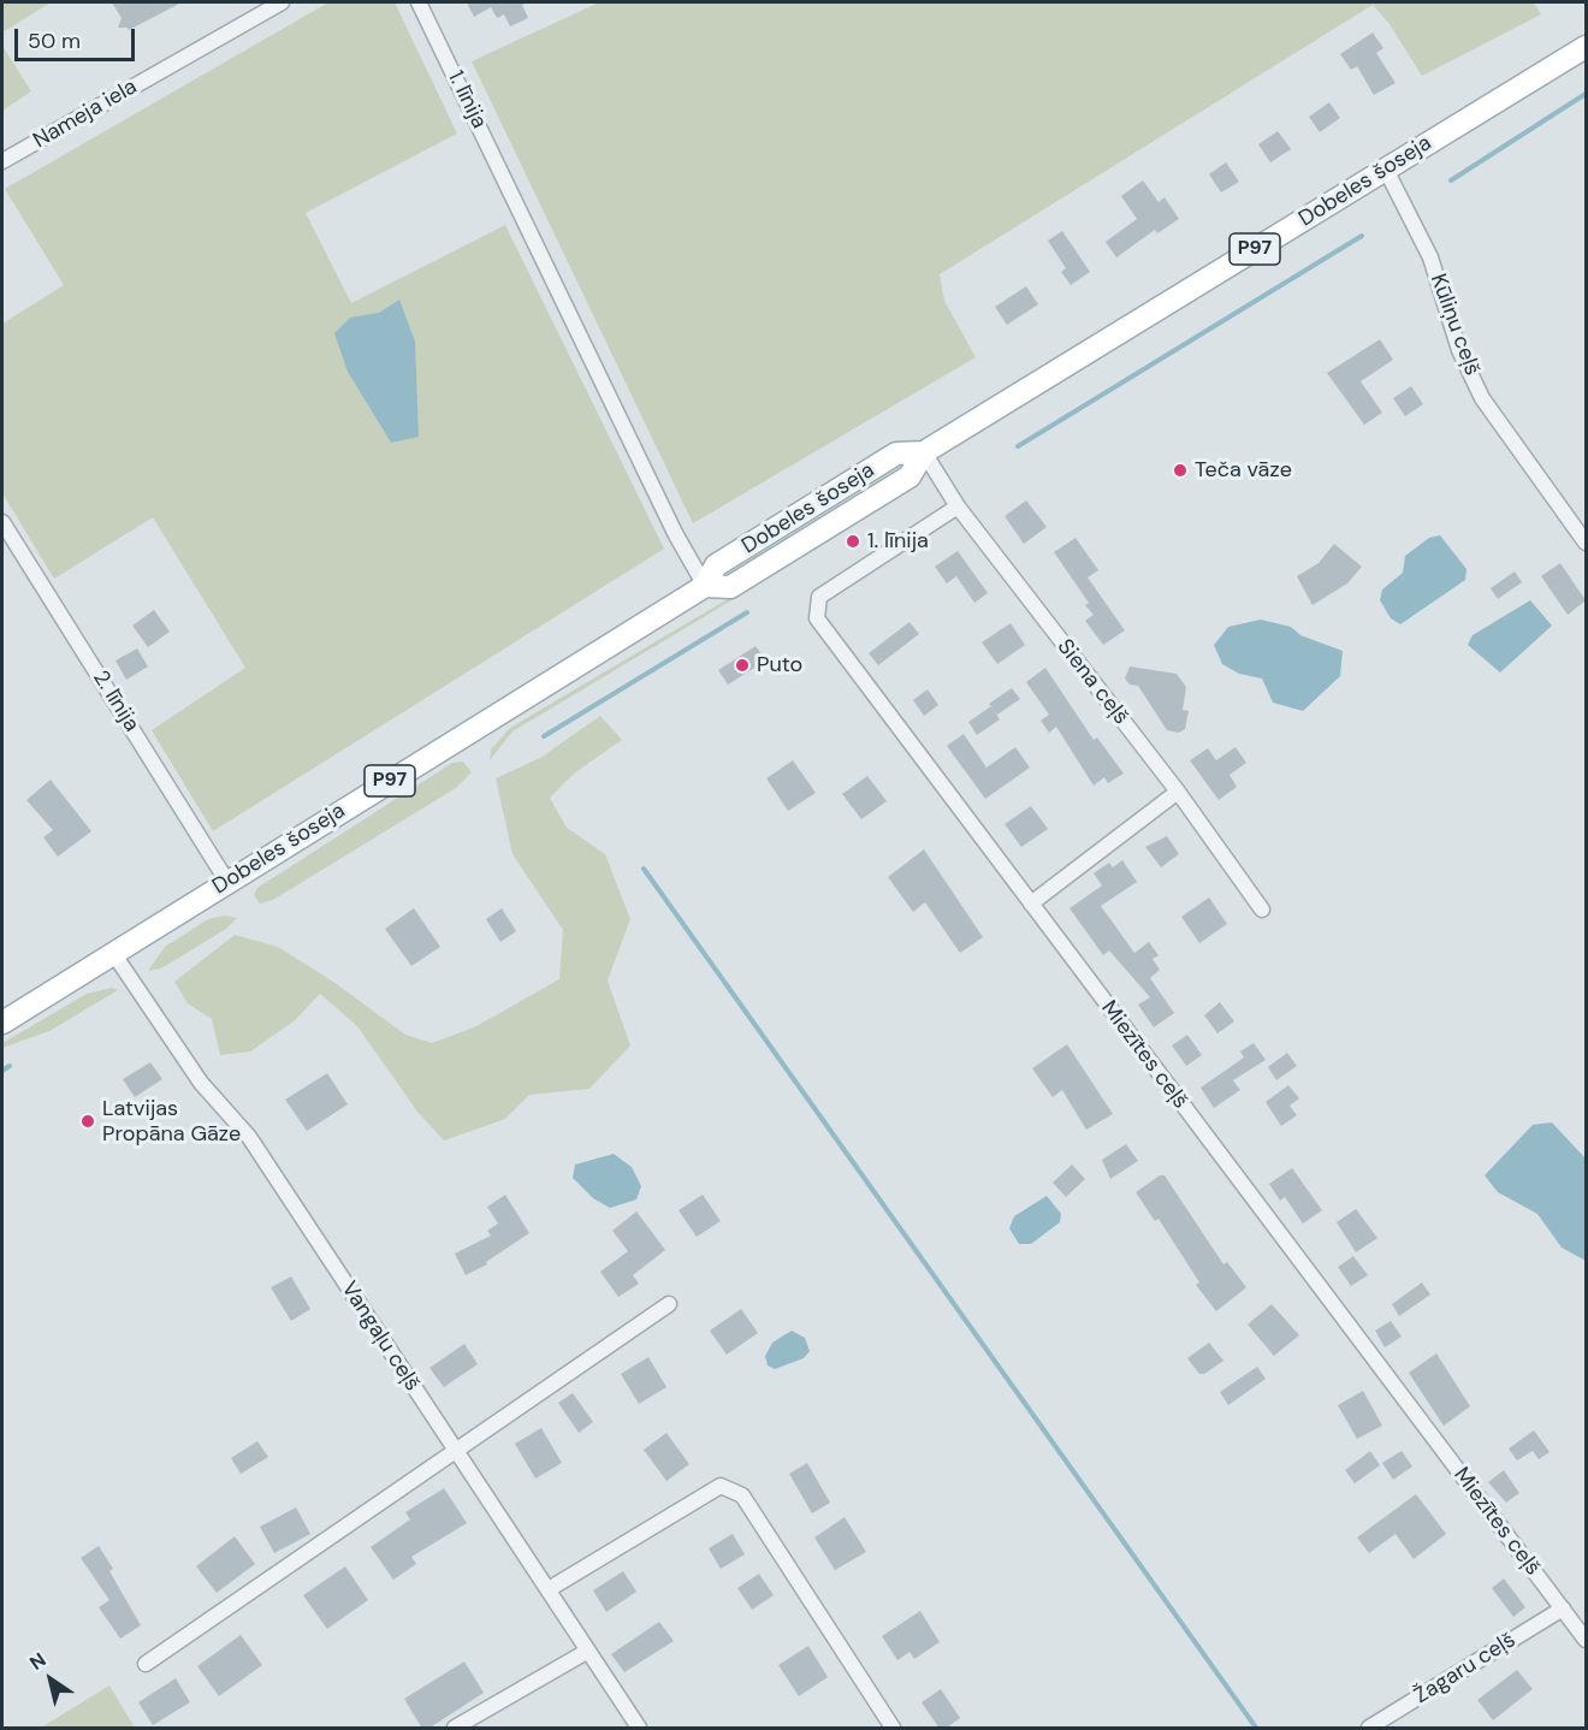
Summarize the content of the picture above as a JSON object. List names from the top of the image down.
{
  "streets": {
    "main road": ["Dobeles šoseja", "P97"],
    "street": [
      "1. līnija",
      "Nameja iela",
      "Kūliņu ceļš",
      "Siena ceļš",
      "2. līnija",
      "Miezītes ceļš",
      "Vangaļu ceļš",
      "Žagaru ceļš"
    ]
  },
  "crossings": [
    ["1. līnija", "Dobeles šoseja"],
    ["Dobeles šoseja", "Kūliņu ceļš"],
    ["Dobeles šoseja", "Siena ceļš"],
    ["Dobeles šoseja", "2. līnija"],
    ["Dobeles šoseja", "Vangaļu ceļš"],
    ["Siena ceļš", "Miezītes ceļš"],
    ["Miezītes ceļš", "Žagaru ceļš"]
  ],
  "places": [
    "Teča vāze",
    "1. līnija",
    "Puto",
    "Latvijas Propāna Gāze"
  ],
  "scale_bar": "50 m",
  "north": "top left"
}
